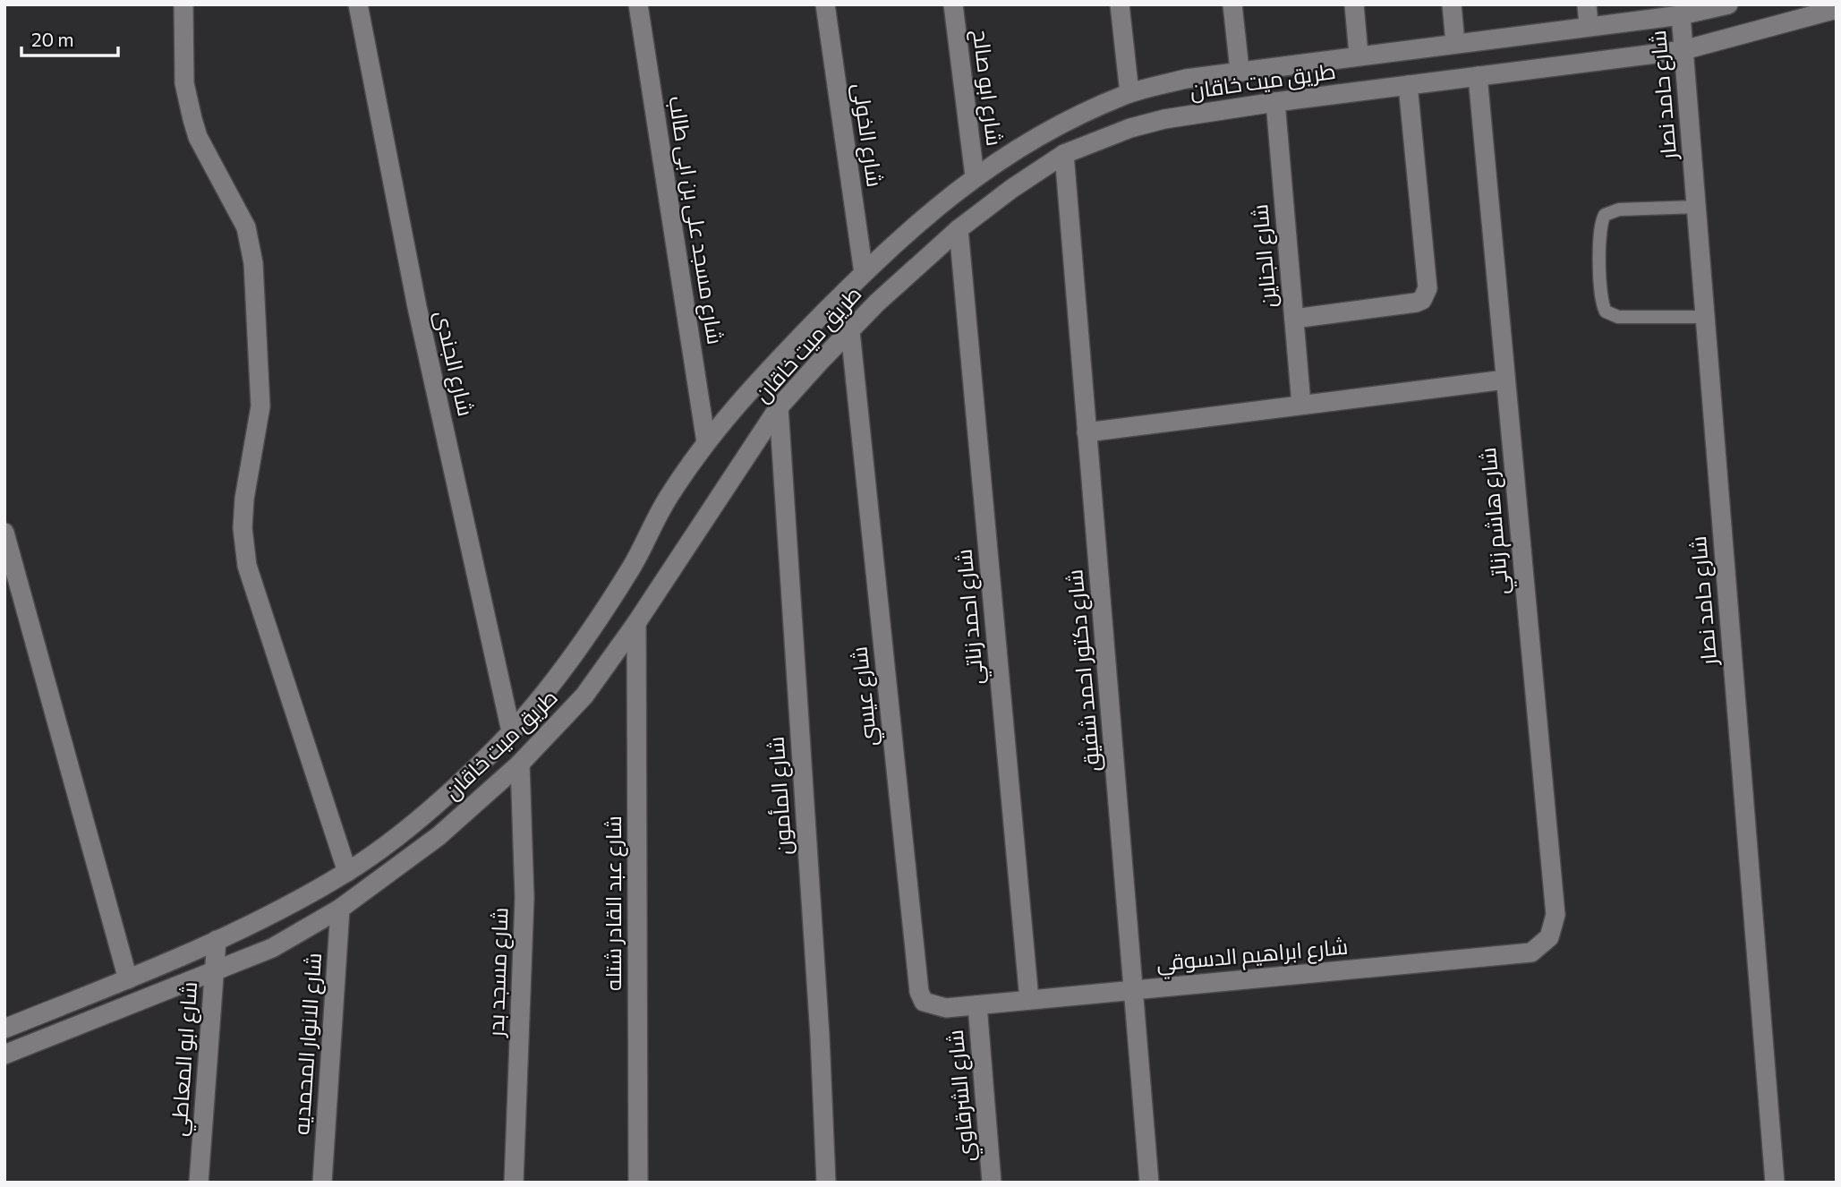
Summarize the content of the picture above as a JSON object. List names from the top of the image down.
{
  "streets": {
    "street": [
      "طريق ميت خاقان",
      "شارع ابو صالح",
      "شارع حامد نصار",
      "شارع الخولى",
      "شارع مسجد على بن ابى طالب",
      "شارع الجناين",
      "شارع الجندى",
      "شارع هاشم زناتي",
      "شارع احمد زناتي",
      "شارع دكتور احمد شفيق",
      "شارع عيسي",
      "شارع المأمون",
      "شارع عبد القادر شتله",
      "شارع ابراهيم الدسوقي",
      "شارع مسجد بدر",
      "شارع الانوار المحمديه",
      "شارع ابو المعاطي",
      "شارع الشرقاوي"
    ]
  },
  "crossings": [
    ["طريق ميت خاقان", "شارع ابو صالح"],
    ["طريق ميت خاقان", "شارع حامد نصار"],
    ["طريق ميت خاقان", "شارع الخولى"],
    ["طريق ميت خاقان", "شارع مسجد على بن ابى طالب"],
    ["طريق ميت خاقان", "شارع الجناين"],
    ["طريق ميت خاقان", "شارع الجندى"],
    ["طريق ميت خاقان", "شارع هاشم زناتي"],
    ["طريق ميت خاقان", "شارع احمد زناتي"],
    ["طريق ميت خاقان", "شارع دكتور احمد شفيق"],
    ["طريق ميت خاقان", "شارع عيسي"],
    ["طريق ميت خاقان", "شارع المأمون"],
    ["طريق ميت خاقان", "شارع عبد القادر شتله"],
    ["طريق ميت خاقان", "شارع مسجد بدر"],
    ["طريق ميت خاقان", "شارع الانوار المحمديه"],
    ["طريق ميت خاقان", "شارع ابو المعاطي"],
    ["شارع هاشم زناتي", "شارع ابراهيم الدسوقي"],
    ["شارع احمد زناتي", "شارع ابراهيم الدسوقي"],
    ["شارع دكتور احمد شفيق", "شارع ابراهيم الدسوقي"],
    ["شارع عيسي", "شارع ابراهيم الدسوقي"],
    ["شارع عيسي", "شارع الشرقاوي"],
    ["شارع ابراهيم الدسوقي", "شارع الشرقاوي"]
  ],
  "scale_bar": "20 m"
}
